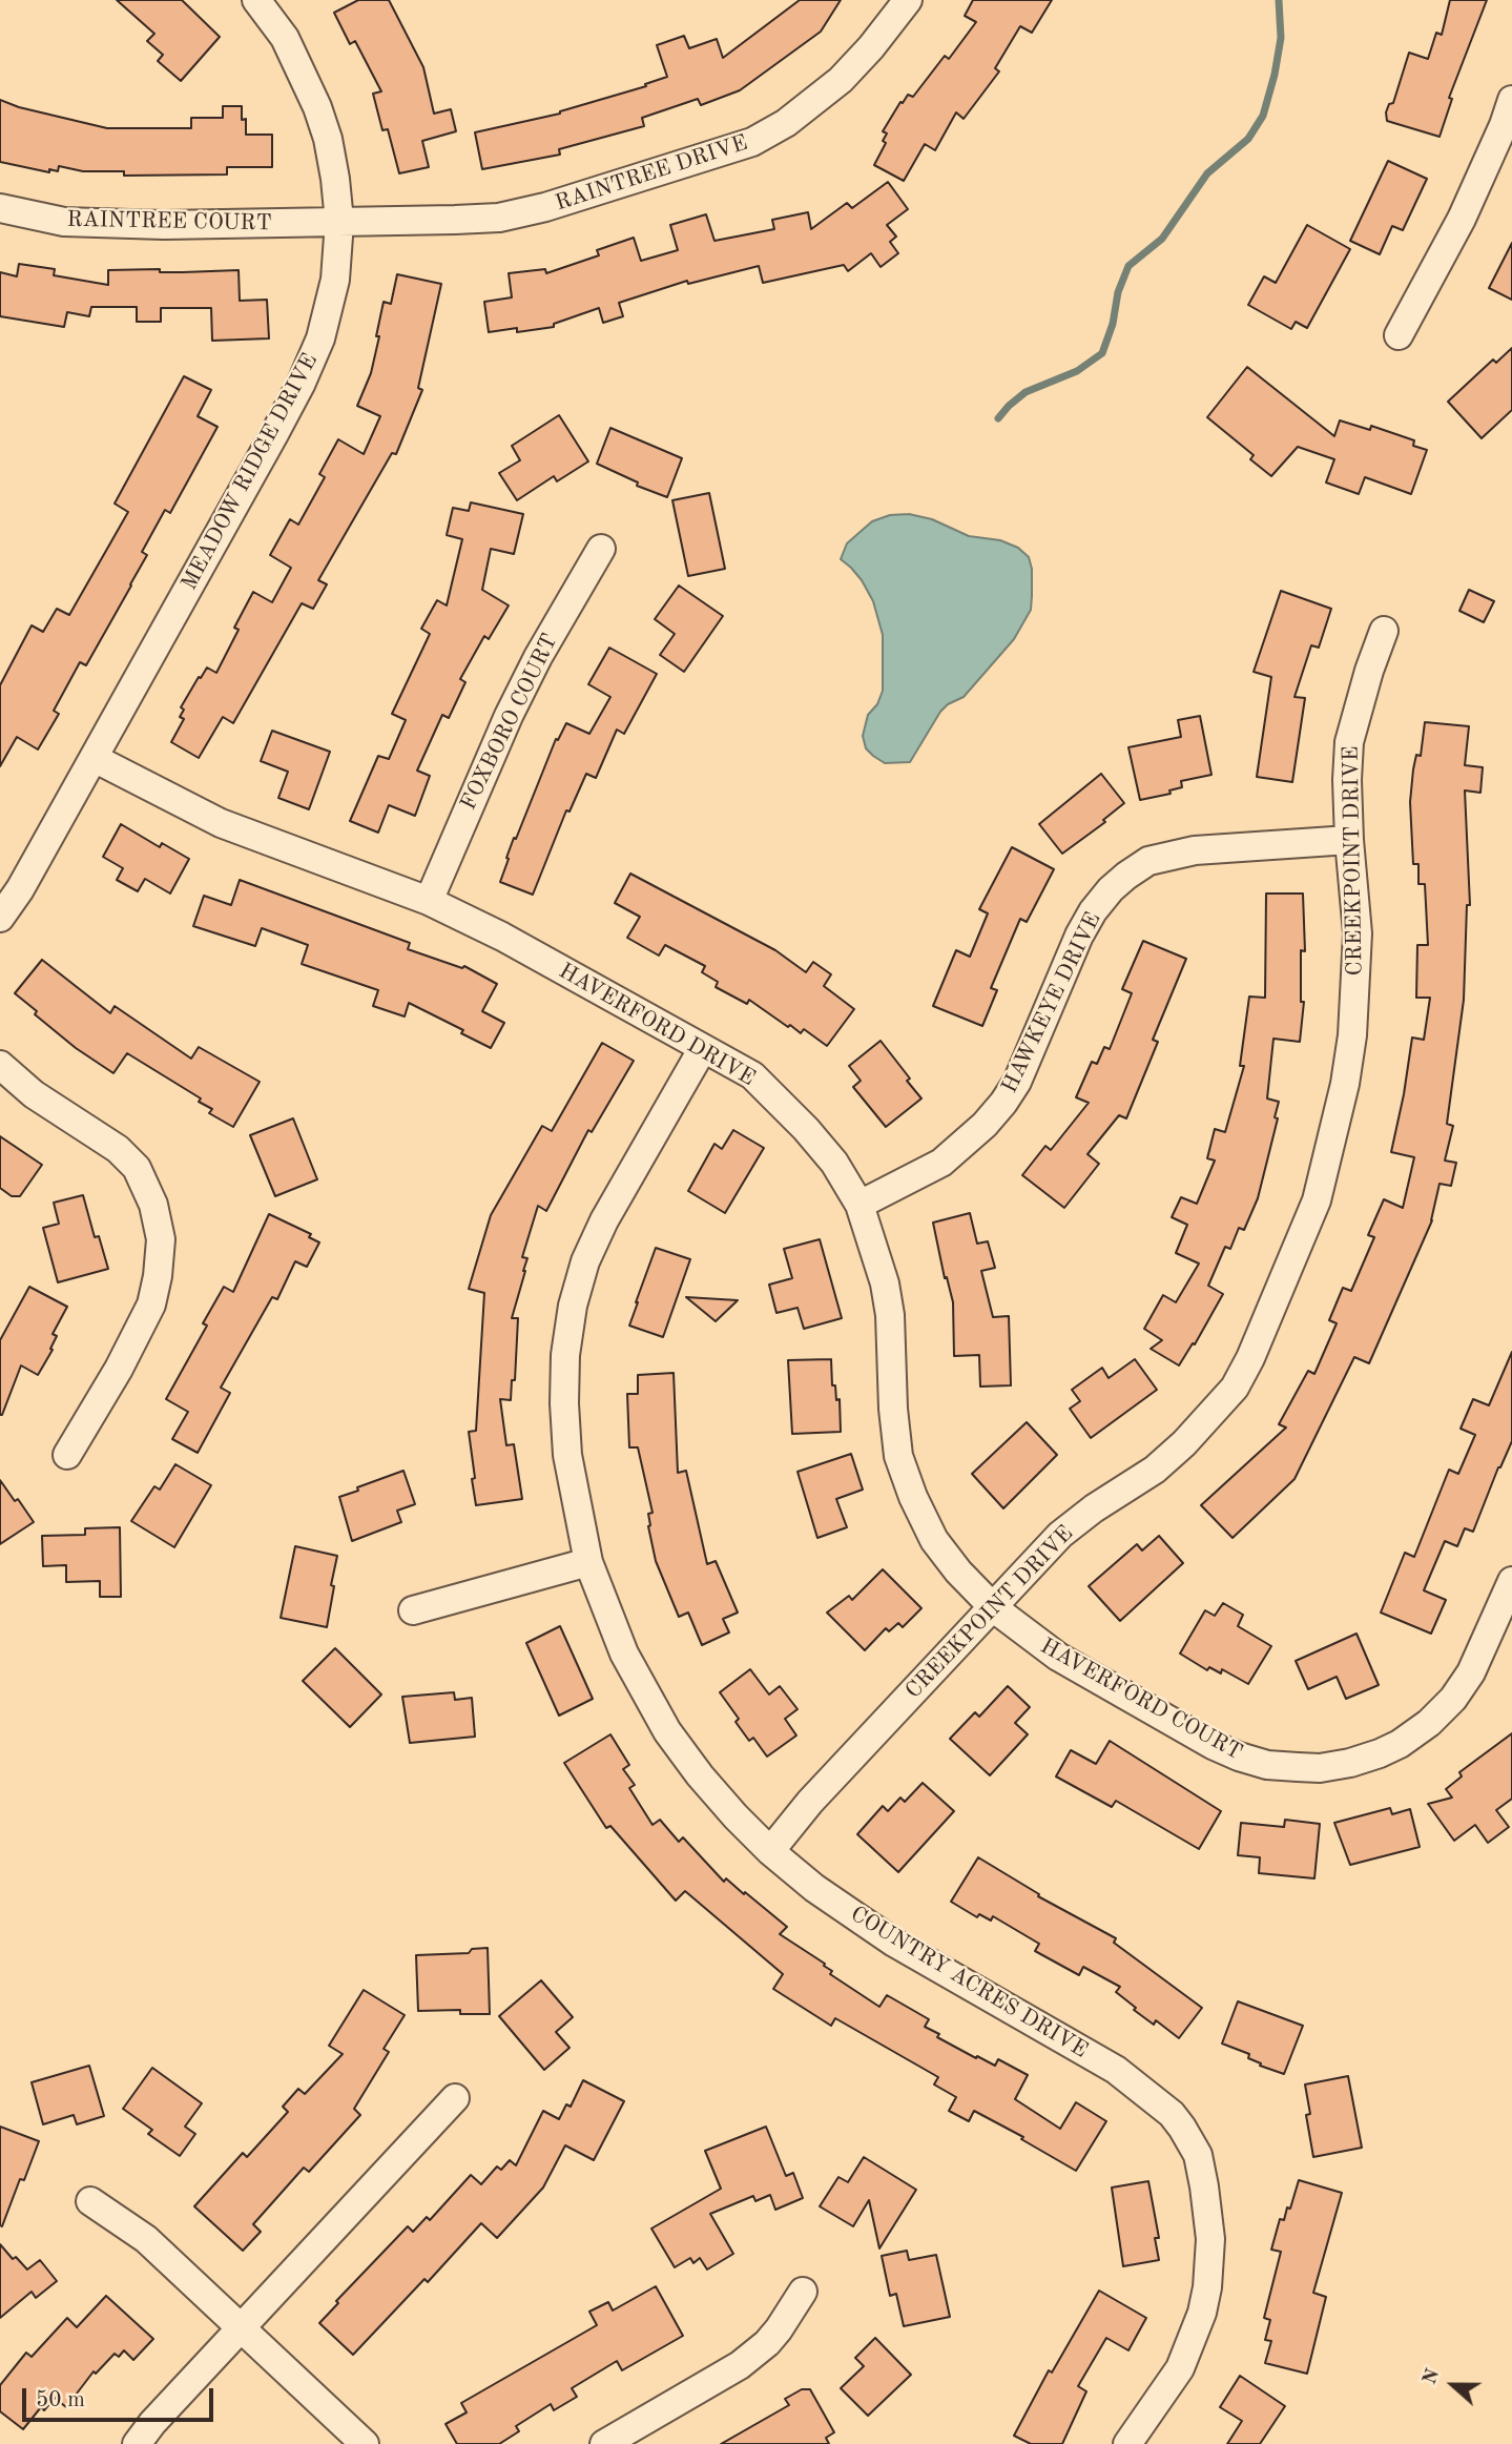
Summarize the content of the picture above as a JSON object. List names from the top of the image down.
{
  "streets": {
    "street": [
      "RAINTREE DRIVE",
      "RAINTREE COURT",
      "MEADOW RIDGE DRIVE",
      "FOXBORO COURT",
      "CREEKPOINT DRIVE",
      "HAWKEYE DRIVE",
      "HAVERFORD DRIVE",
      "HAVERFORD COURT",
      "COUNTRY ACRES DRIVE"
    ]
  },
  "crossings": [
    ["RAINTREE DRIVE", "RAINTREE COURT"],
    ["RAINTREE DRIVE", "MEADOW RIDGE DRIVE"],
    ["RAINTREE COURT", "MEADOW RIDGE DRIVE"],
    ["MEADOW RIDGE DRIVE", "HAVERFORD DRIVE"],
    ["FOXBORO COURT", "HAVERFORD DRIVE"],
    ["CREEKPOINT DRIVE", "HAWKEYE DRIVE"],
    ["CREEKPOINT DRIVE", "HAVERFORD DRIVE"],
    ["CREEKPOINT DRIVE", "HAVERFORD COURT"],
    ["CREEKPOINT DRIVE", "COUNTRY ACRES DRIVE"],
    ["HAWKEYE DRIVE", "HAVERFORD DRIVE"],
    ["HAVERFORD DRIVE", "HAVERFORD COURT"],
    ["HAVERFORD DRIVE", "COUNTRY ACRES DRIVE"]
  ],
  "scale_bar": "50 m",
  "north": "left"
}
